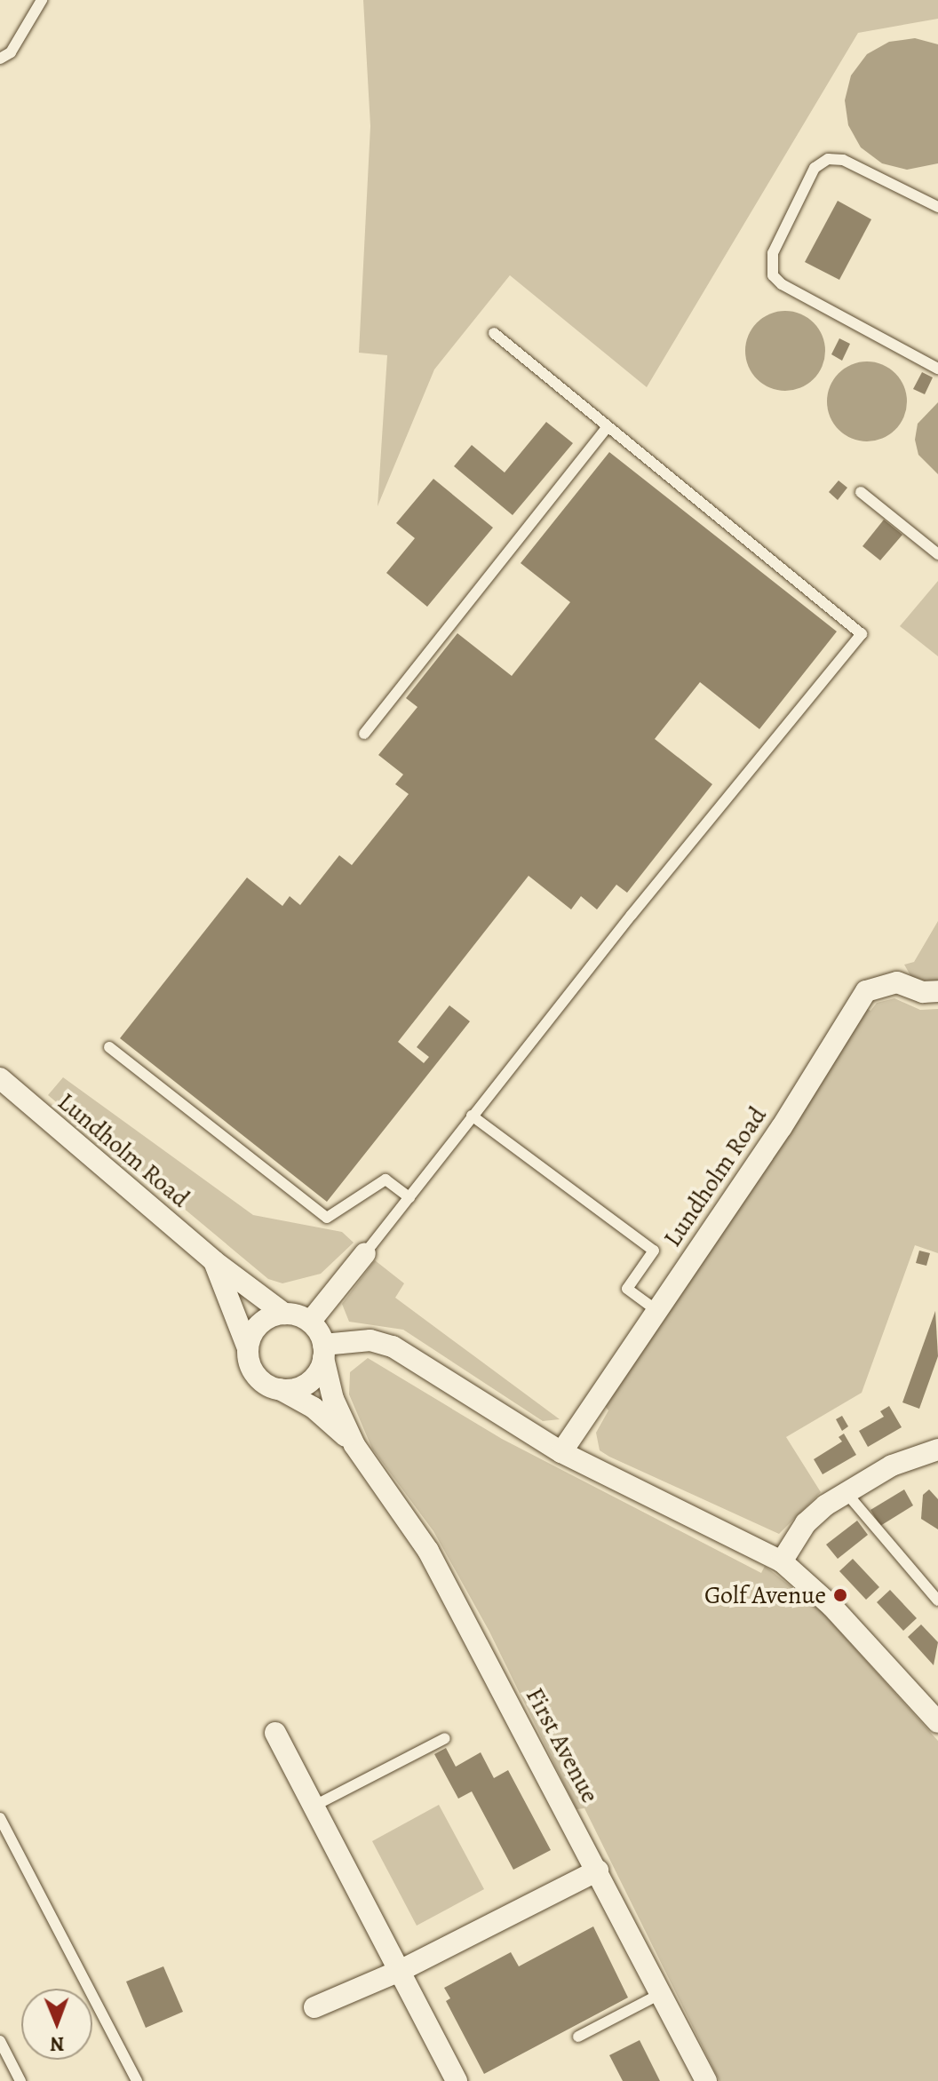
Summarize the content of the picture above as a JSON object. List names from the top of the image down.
{
  "streets": {
    "street": ["Lundholm Road", "First Avenue"]
  },
  "crossings": [
    ["Lundholm Road", "First Avenue"]
  ],
  "places": ["Golf Avenue"],
  "north": "bottom"
}
